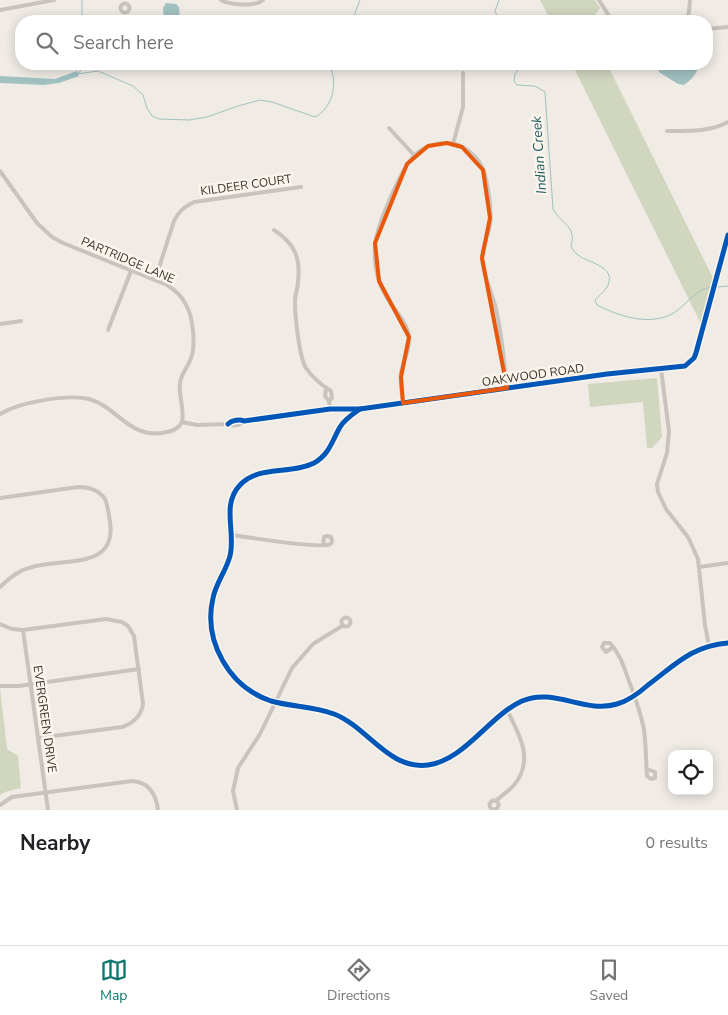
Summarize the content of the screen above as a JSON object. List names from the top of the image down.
{
  "streets": {
    "street": [
      "KILDEER COURT",
      "PARTRIDGE LANE",
      "OAKWOOD ROAD",
      "EVERGREEN DRIVE"
    ]
  },
  "crossings": [
    ["KILDEER COURT", "PARTRIDGE LANE"],
    ["PARTRIDGE LANE", "OAKWOOD ROAD"]
  ],
  "water": ["Indian Creek"],
  "page": {
    "search": "Search here",
    "heading": ["Nearby", "0 results"],
    "nav": ["Map", "Directions", "Saved"]
  }
}
